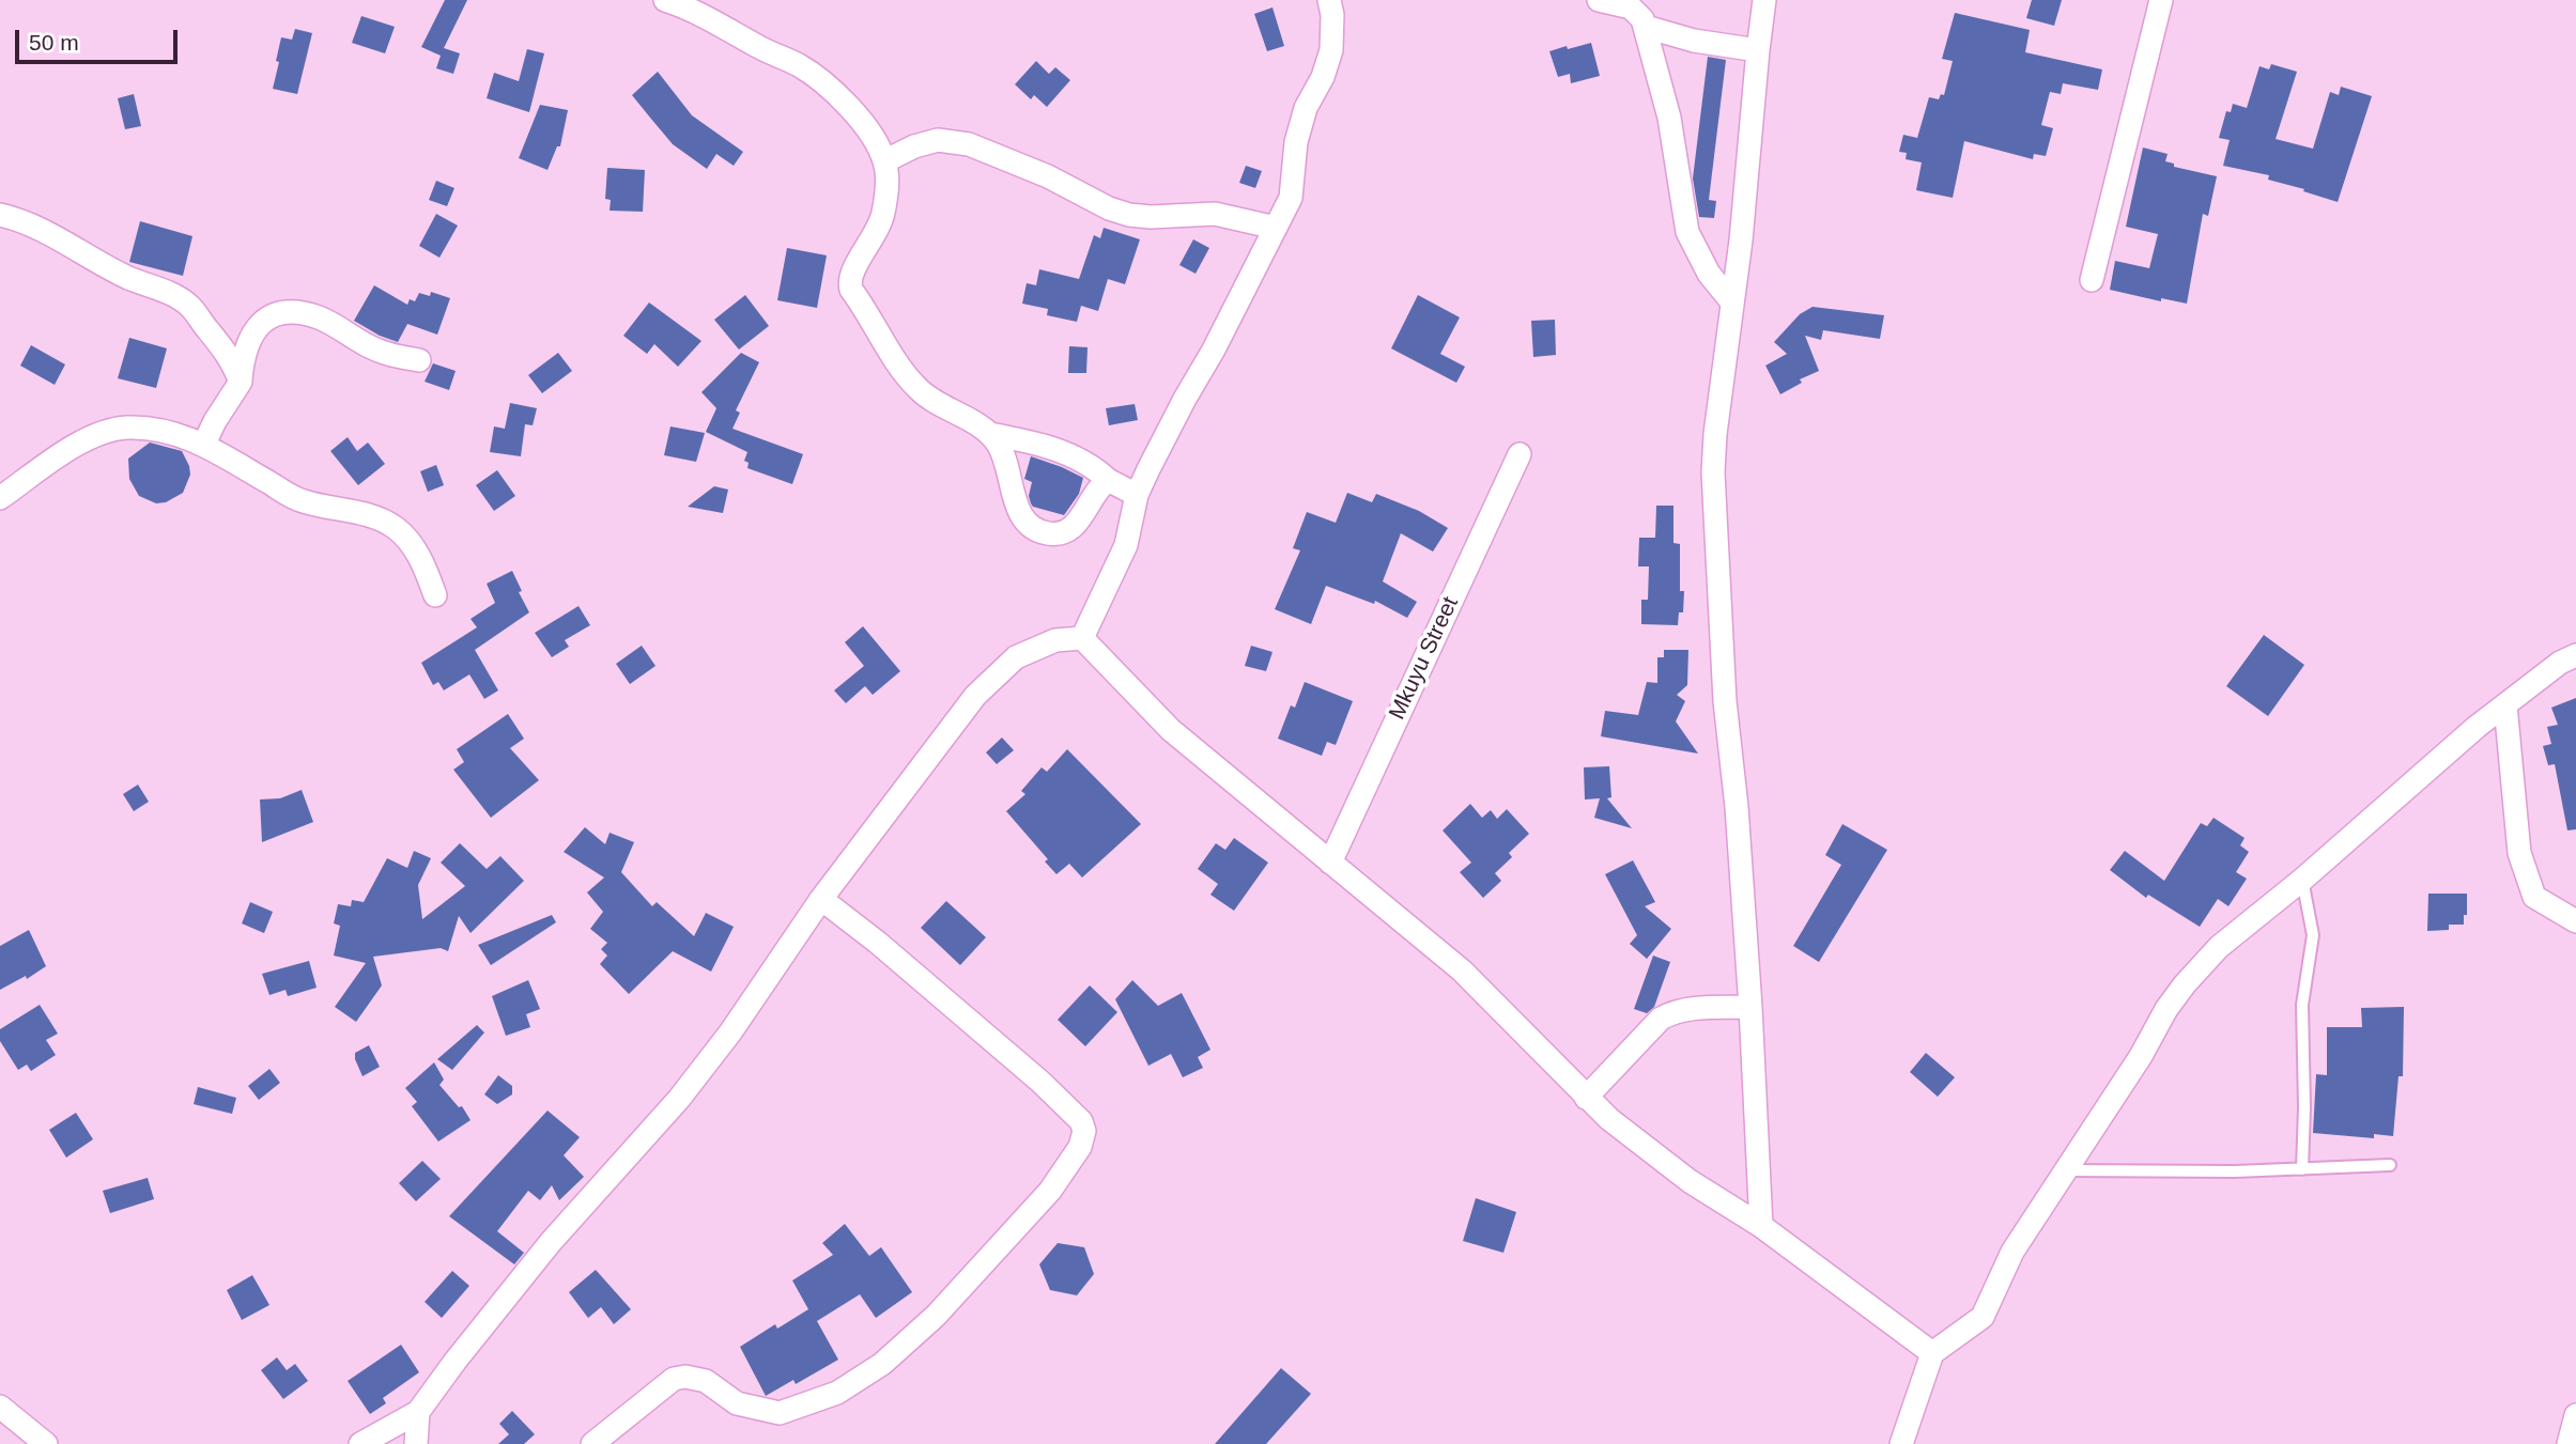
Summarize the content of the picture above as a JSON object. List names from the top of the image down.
{
  "streets": {
    "street": ["Mkuyu Street"]
  },
  "scale_bar": "50 m"
}
